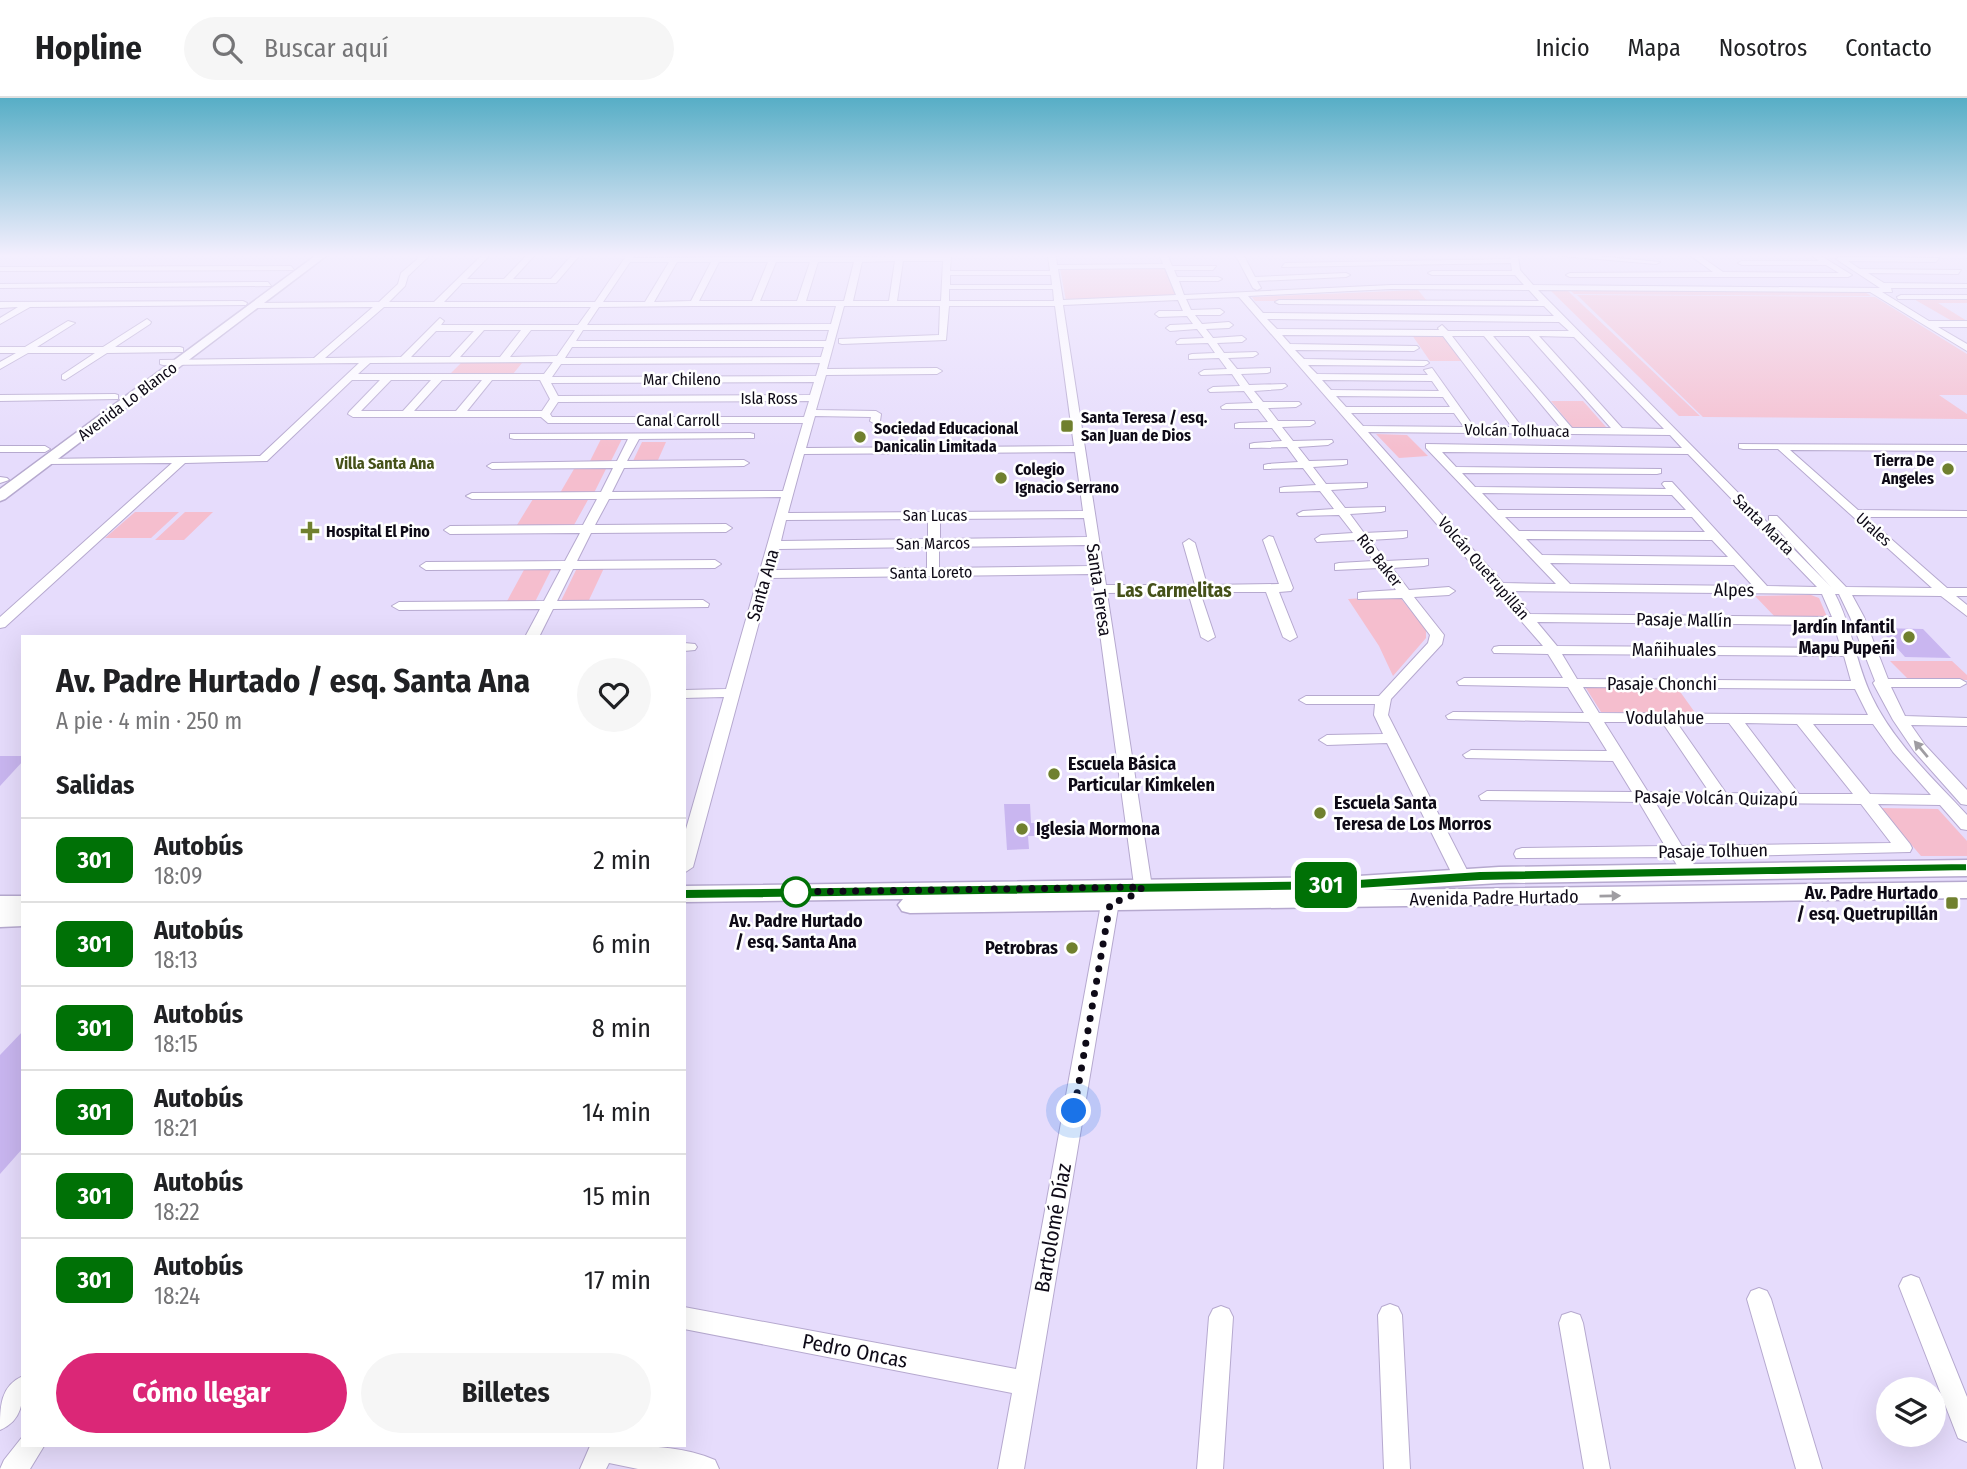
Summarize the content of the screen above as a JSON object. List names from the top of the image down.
{
  "streets": {
    "main road": ["Avenida Lo Blanco", "Avenida Padre Hurtado"],
    "street": [
      "Mar Chileno",
      "Isla Ross",
      "Canal Carroll",
      "Volcán Tolhuaca",
      "San Lucas",
      "Santa Marta",
      "Urales",
      "San Marcos",
      "Río Baker",
      "Volcán Quetrupillán",
      "Santa Loreto",
      "Santa Ana",
      "Santa Teresa",
      "Alpes",
      "Pasaje Mallín",
      "Mañihuales",
      "Pasaje Chonchi",
      "Vodulahue",
      "Pasaje Volcán Quizapú",
      "Pasaje Tolhuen",
      "Bartolomé Díaz",
      "Pedro Oncas"
    ]
  },
  "crossings": [
    ["Mar Chileno", "Canal Carroll"],
    ["Mar Chileno", "Santa Ana"],
    ["Isla Ross", "Santa Ana"],
    ["Canal Carroll", "Santa Ana"],
    ["Volcán Tolhuaca", "Santa Marta"],
    ["Volcán Tolhuaca", "Volcán Quetrupillán"],
    ["San Lucas", "Santa Ana"],
    ["San Lucas", "Santa Teresa"],
    ["Santa Marta", "Alpes"],
    ["Santa Marta", "Pasaje Mallín"],
    ["Santa Marta", "Mañihuales"],
    ["Santa Marta", "Pasaje Chonchi"],
    ["Santa Marta", "Vodulahue"],
    ["Santa Marta", "Pasaje Volcán Quizapú"],
    ["Urales", "Alpes"],
    ["San Marcos", "Santa Ana"],
    ["San Marcos", "Santa Teresa"],
    ["Volcán Quetrupillán", "Alpes"],
    ["Volcán Quetrupillán", "Pasaje Mallín"],
    ["Volcán Quetrupillán", "Mañihuales"],
    ["Volcán Quetrupillán", "Pasaje Chonchi"],
    ["Volcán Quetrupillán", "Vodulahue"],
    ["Volcán Quetrupillán", "Pasaje Volcán Quizapú"],
    ["Volcán Quetrupillán", "Pasaje Tolhuen"],
    ["Volcán Quetrupillán", "Avenida Padre Hurtado"],
    ["Santa Loreto", "Santa Ana"],
    ["Santa Loreto", "Santa Teresa"],
    ["Santa Teresa", "Avenida Padre Hurtado"],
    ["Pasaje Volcán Quizapú", "Pasaje Tolhuen"],
    ["Pasaje Tolhuen", "Avenida Padre Hurtado"],
    ["Avenida Padre Hurtado", "Bartolomé Díaz"],
    ["Bartolomé Díaz", "Pedro Oncas"]
  ],
  "districts": ["Villa Santa Ana", "Las Carmelitas"],
  "places": {
    "transit": ["Santa Teresa / esq. San Juan de Dios", "Av. Padre Hurtado / esq. Quetrupillán"],
    "other": [
      "Sociedad Educacional Danicalin Limitada",
      "Tierra De Angeles",
      "Colegio Ignacio Serrano",
      "Jardín Infantil Mapu Pupeñi",
      "Escuela Básica Particular Kimkelen",
      "Escuela Santa Teresa de Los Morros",
      "Iglesia Mormona",
      "Av. Padre Hurtado / esq. Santa Ana",
      "Petrobras"
    ],
    "health": ["Hospital El Pino"]
  },
  "lines": ["bus line 301"],
  "page": {
    "header": "Hopline",
    "search": "Buscar aquí",
    "nav": [
      "Inicio",
      "Mapa",
      "Nosotros",
      "Contacto"
    ],
    "on_map": "301",
    "heading": [
      ["Av. Padre Hurtado / esq. Santa Ana", "A pie · 4 min · 250 m"],
      "Salidas"
    ],
    "list": [
      {
        "mark": "301",
        "name": "Autobús",
        "note": "18:09",
        "value": "2 min"
      },
      {
        "mark": "301",
        "name": "Autobús",
        "note": "18:13",
        "value": "6 min"
      },
      {
        "mark": "301",
        "name": "Autobús",
        "note": "18:15",
        "value": "8 min"
      },
      {
        "mark": "301",
        "name": "Autobús",
        "note": "18:21",
        "value": "14 min"
      },
      {
        "mark": "301",
        "name": "Autobús",
        "note": "18:22",
        "value": "15 min"
      },
      {
        "mark": "301",
        "name": "Autobús",
        "note": "18:24",
        "value": "17 min"
      }
    ],
    "buttons": ["Cómo llegar", "Billetes"]
  }
}
